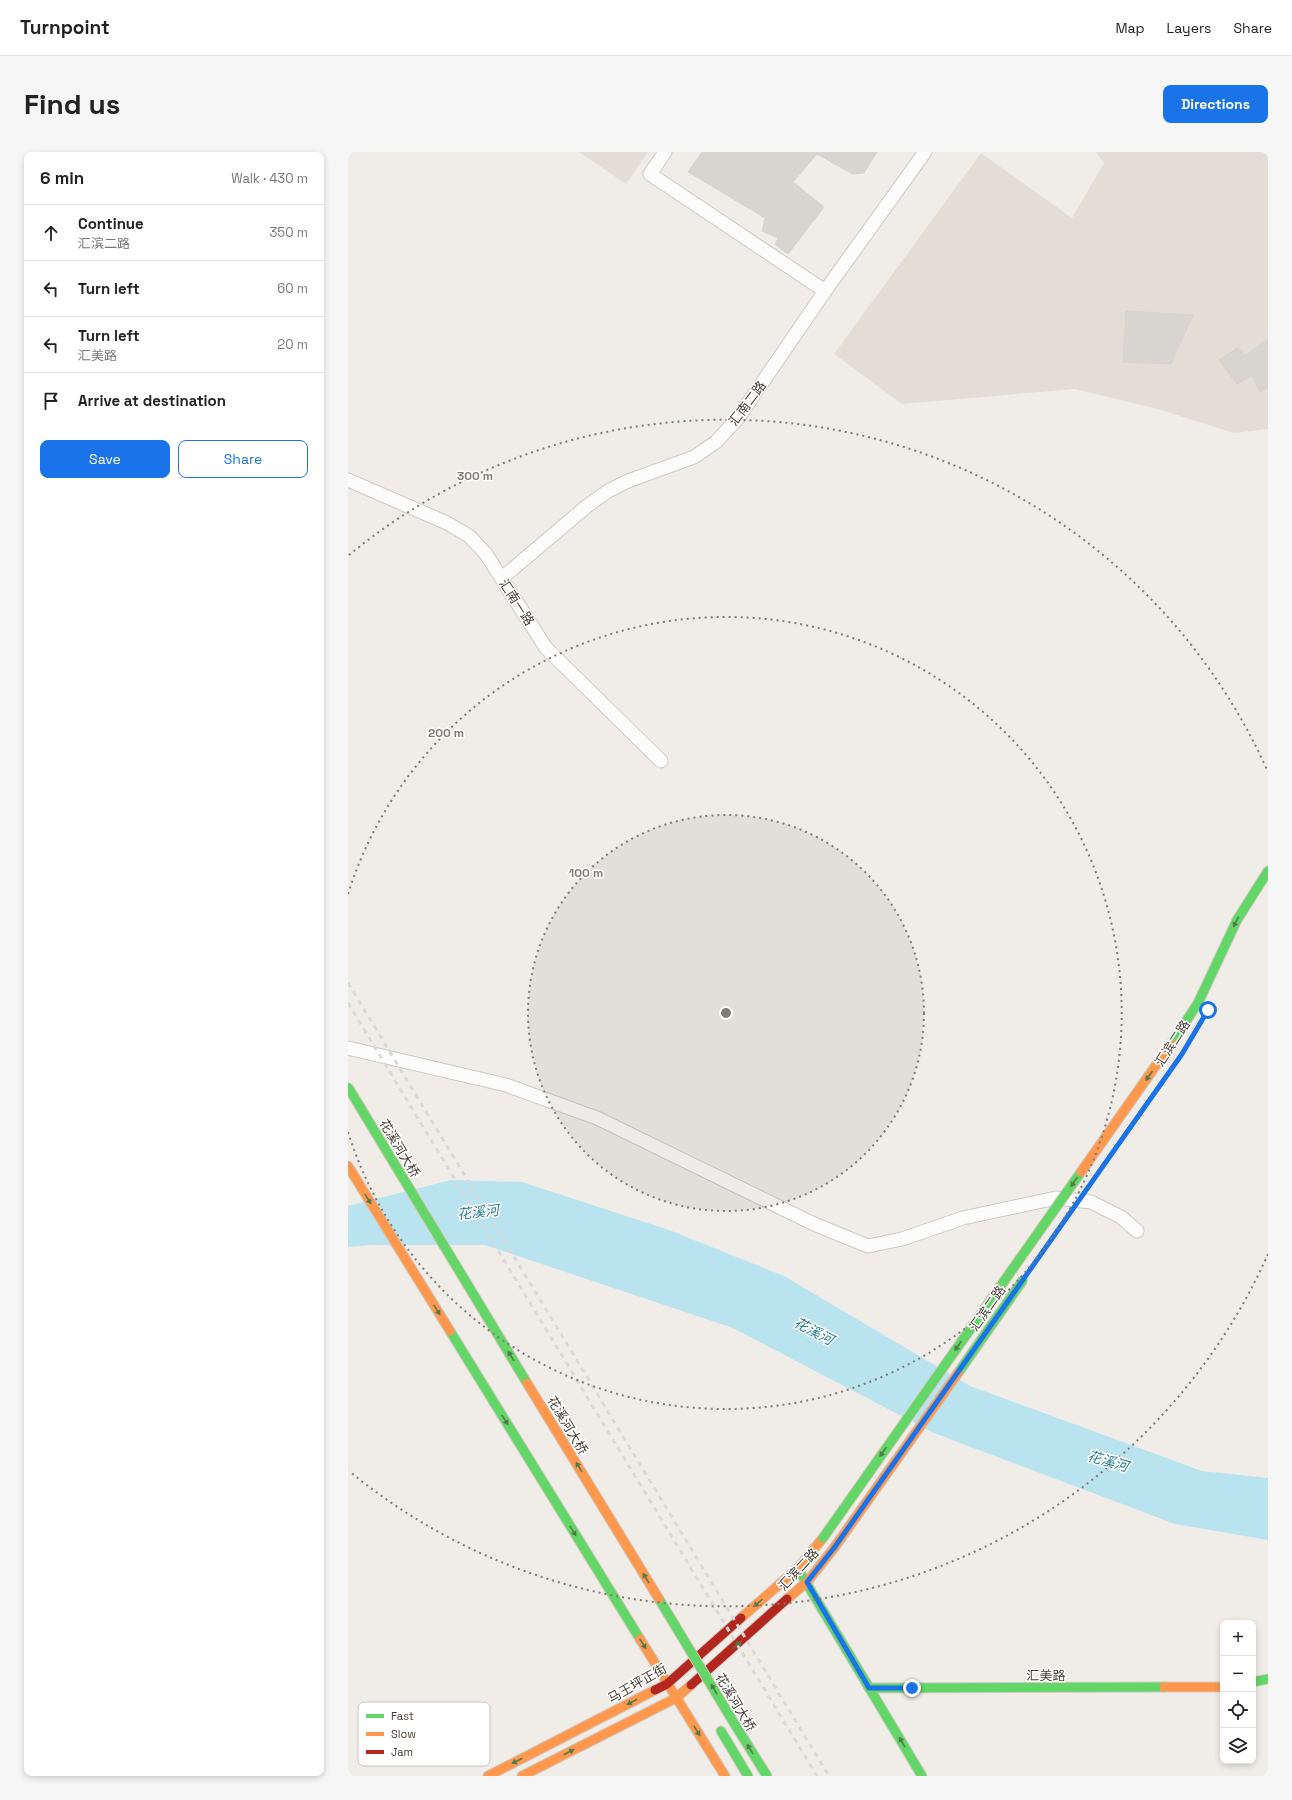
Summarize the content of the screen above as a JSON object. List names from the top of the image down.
{
  "streets": {
    "main road": [
      "汇滨二路",
      "花溪河大桥",
      "汇美路",
      "马王坪正街"
    ],
    "street": ["汇南二路", "汇南一路"]
  },
  "crossings": [
    ["汇南二路", "汇南一路"],
    ["汇滨二路", "马王坪正街"]
  ],
  "water": ["花溪河"],
  "legend": ["Fast", "Slow", "Jam"],
  "page": {
    "header": "Turnpoint",
    "nav": ["Map", "Layers", "Share"],
    "buttons": [
      "Directions",
      ["Save", "Share"]
    ],
    "title": "Find us",
    "heading": ["6 min", "Walk · 430 m"],
    "list": [
      ["Continue", "汇滨二路", "350 m"],
      ["Turn left", "60 m"],
      ["Turn left", "汇美路", "20 m"],
      "Arrive at destination"
    ],
    "map_buttons": ["+", "−"]
  },
  "rings": ["300 m", "200 m", "100 m"]
}
